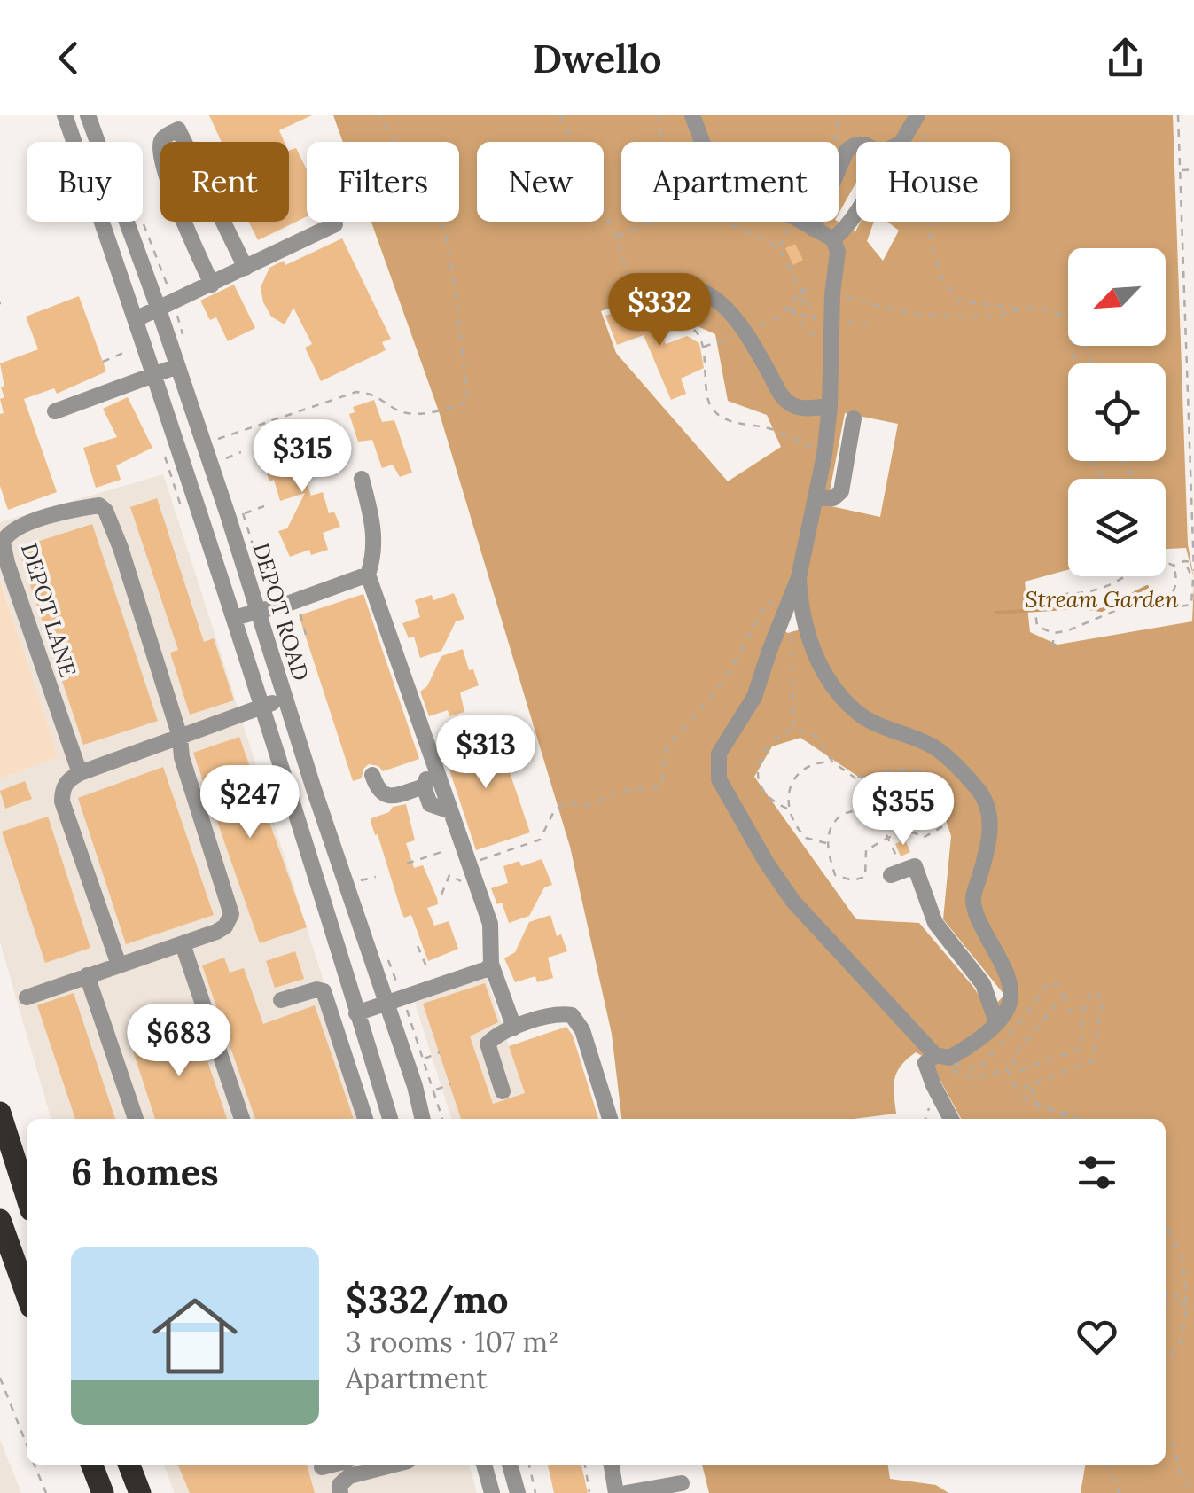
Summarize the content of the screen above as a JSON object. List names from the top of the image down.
{
  "streets": {
    "street": ["DEPOT LANE", "DEPOT ROAD"]
  },
  "parks": ["Stream Garden"],
  "north": "bottom left",
  "page": {
    "header": "Dwello",
    "chip": [
      "Buy",
      "Rent",
      "Filters",
      "New",
      "Apartment",
      "House"
    ],
    "price": [
      "$332",
      "$315",
      "$313",
      "$247",
      "$355",
      "$683"
    ],
    "heading": "6 homes",
    "list": [
      {
        "name": "$332/mo",
        "note": "3 rooms · 107 m² · Apartment"
      }
    ]
  }
}
